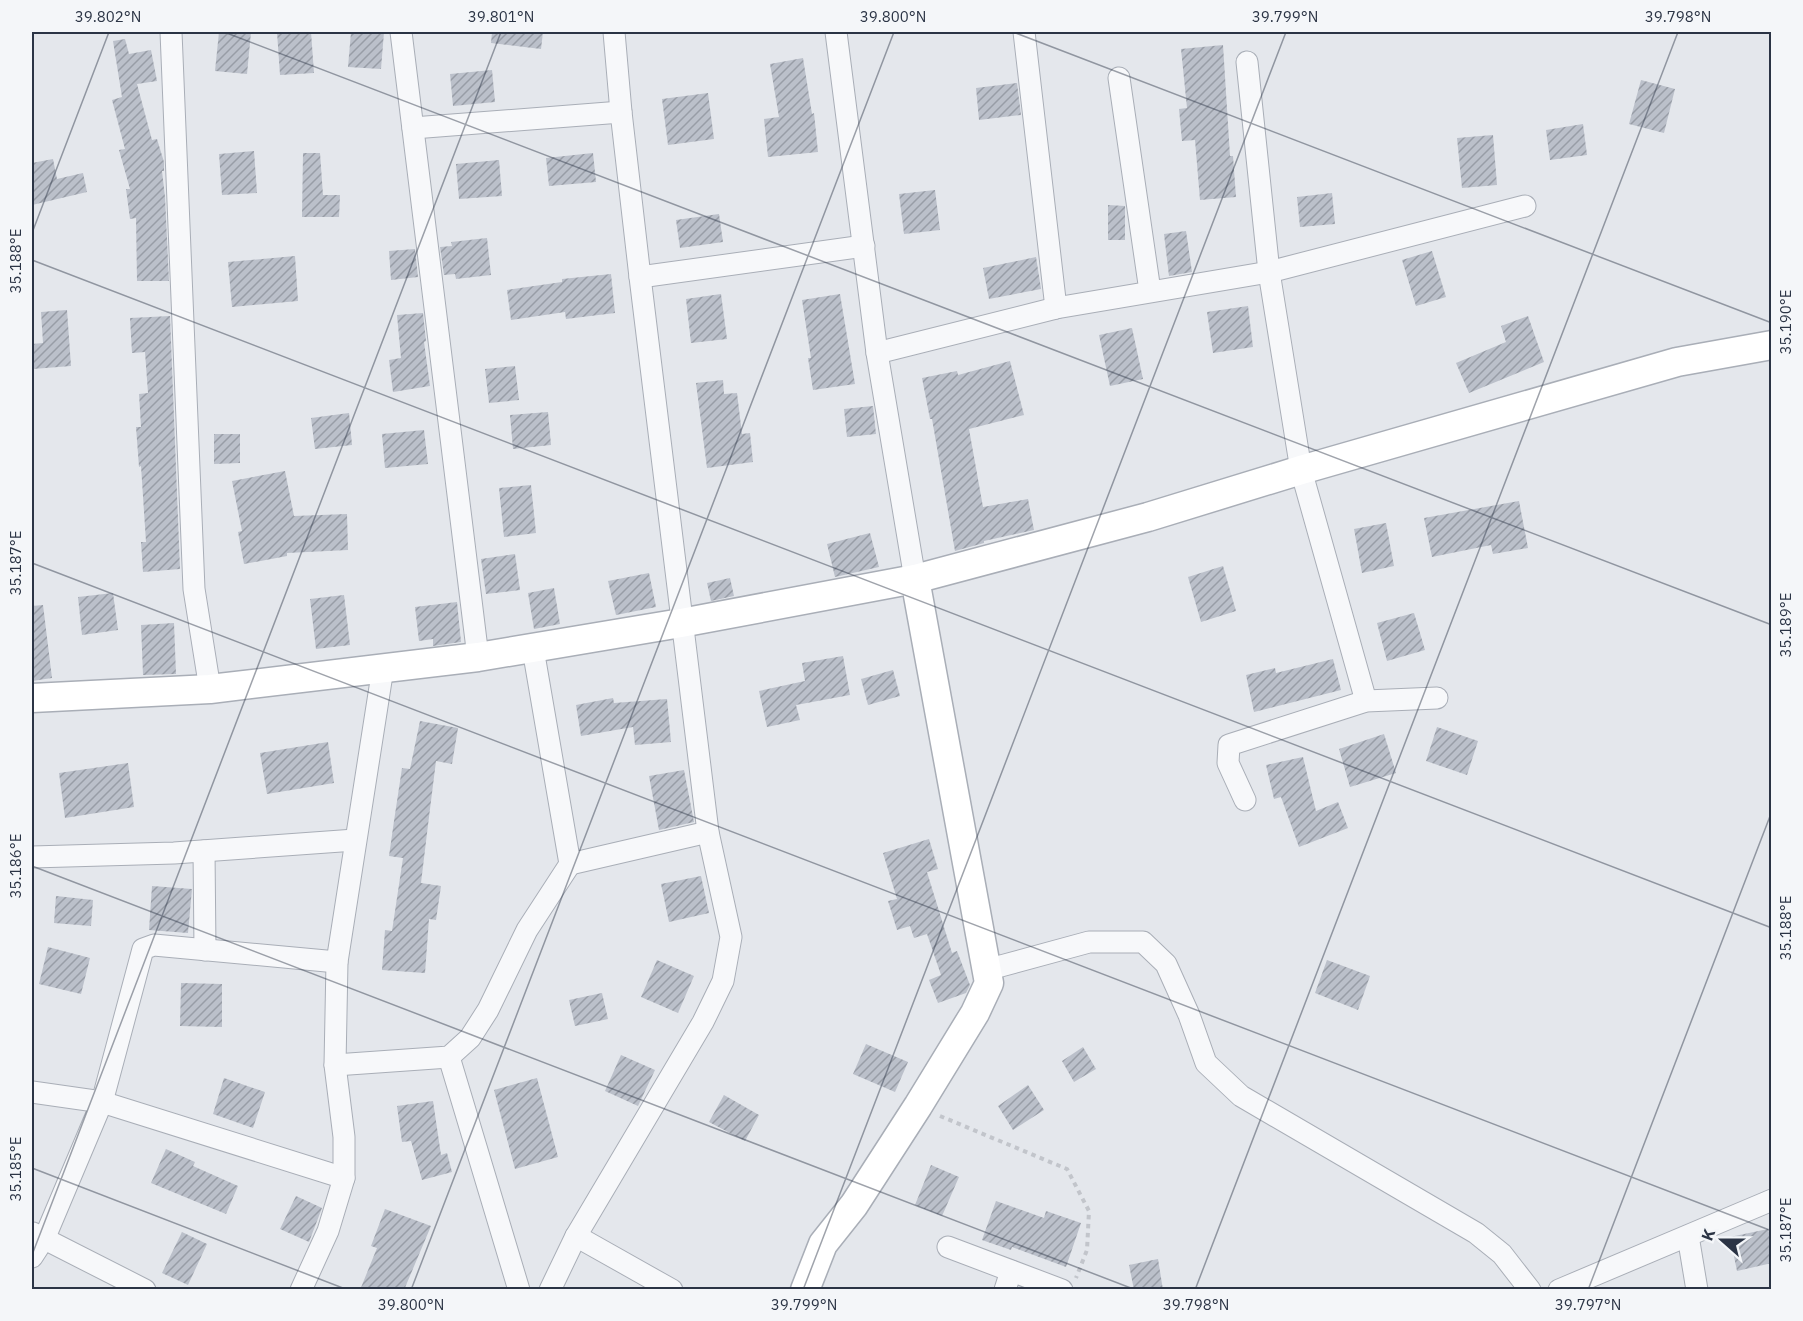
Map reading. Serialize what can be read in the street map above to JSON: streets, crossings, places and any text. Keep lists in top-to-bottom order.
{
  "north": "left",
  "coordinates": [
    "39.802°N",
    "39.801°N",
    "39.800°N",
    "39.799°N",
    "39.798°N",
    "35.188°E",
    "35.190°E",
    "35.187°E",
    "35.189°E",
    "35.186°E",
    "35.185°E",
    "39.797°N"
  ]
}
